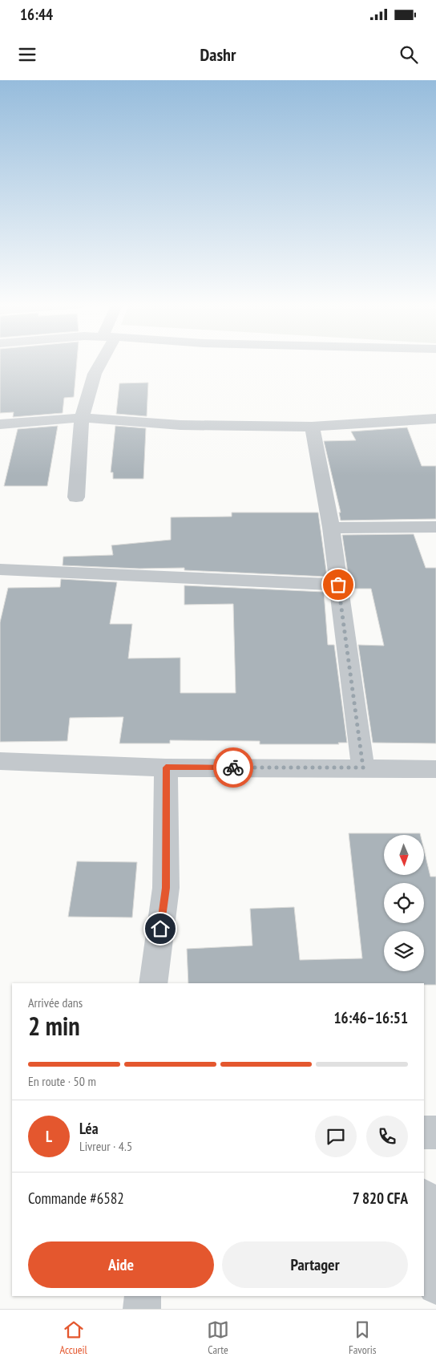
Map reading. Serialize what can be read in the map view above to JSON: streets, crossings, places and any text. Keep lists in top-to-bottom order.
{
  "north": "bottom",
  "page": {
    "status": "16:44",
    "header": "Dashr",
    "heading": ["2 min", "Arrivée dans", "16:46–16:51"],
    "panel": [
      "Léa",
      "Livreur · 4.5",
      "Commande #6582",
      "7 820 CFA"
    ],
    "bar": "En route · 50 m",
    "round": "L",
    "buttons": ["Aide", "Partager"],
    "tabs": ["Accueil", "Carte", "Favoris"]
  }
}
